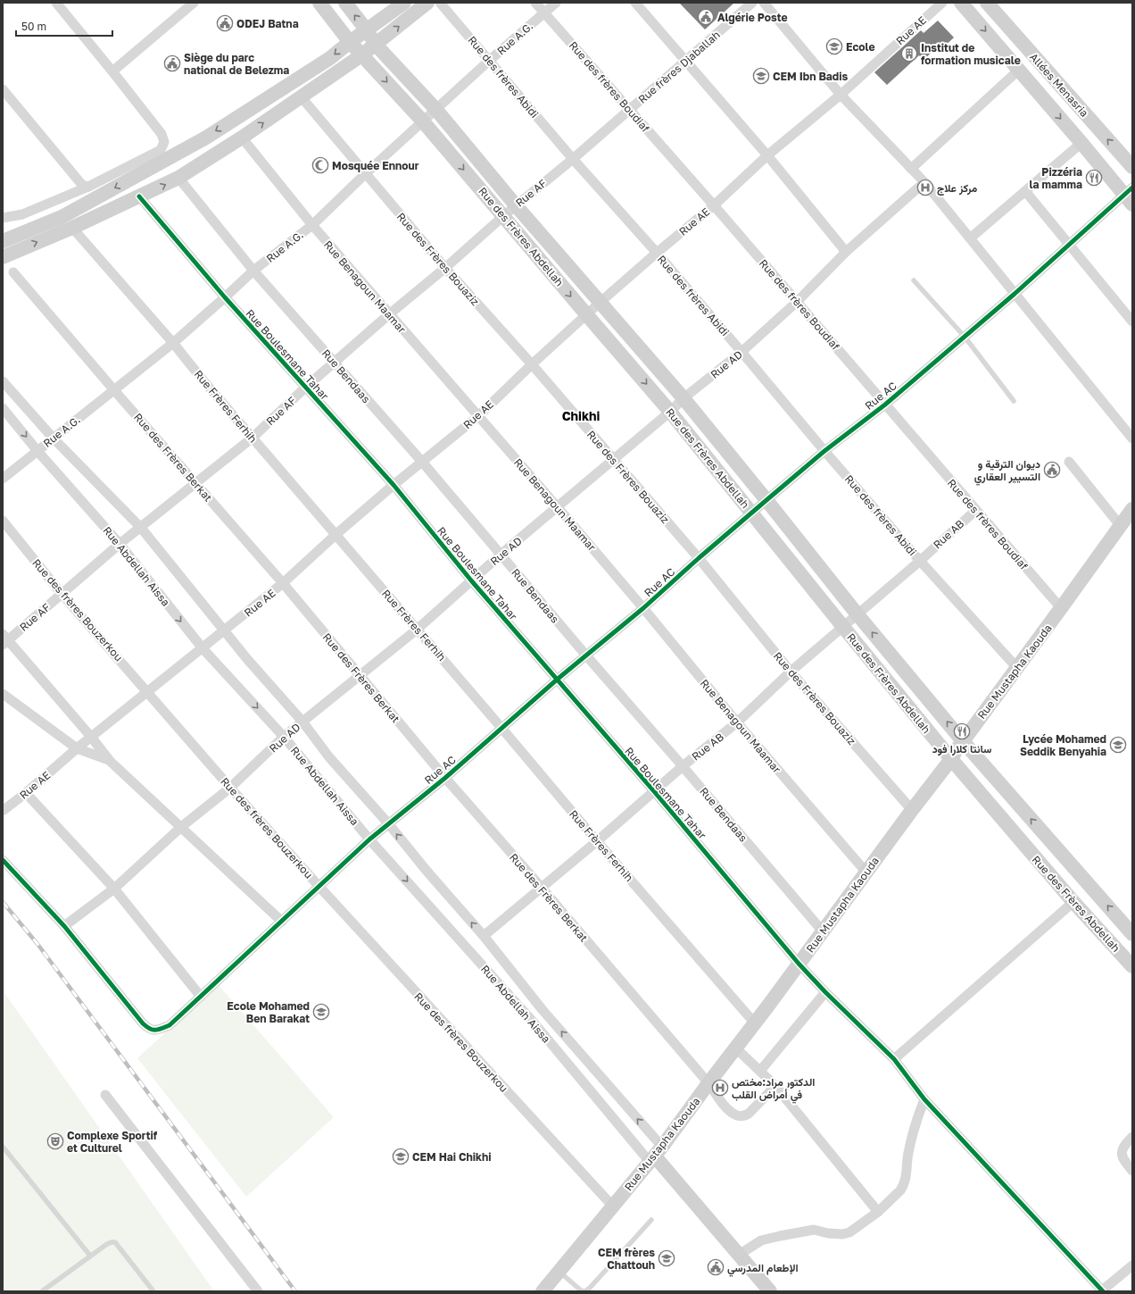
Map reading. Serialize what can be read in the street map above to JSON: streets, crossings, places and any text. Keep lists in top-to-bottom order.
{
  "streets": {
    "main road": ["Allées Menasria", "Rue des Frères Abdellah", "Rue Mustapha Kaouda"],
    "street": [
      "Rue AE",
      "Rue A.G.",
      "Rue frères Djaballah",
      "Rue des frères Abidi",
      "Rue des frères Boudiaf",
      "Rue AF",
      "Rue des Frères Bouaziz",
      "Rue Benagoun Maamar",
      "Rue Boulesmane Tahar",
      "Rue AD",
      "Rue Bendaas",
      "Rue AC",
      "Rue Frères Ferhih",
      "Rue des Frères Berkat",
      "Rue AB",
      "Rue Abdellah Aissa",
      "Rue des frères Bouzerkou"
    ]
  },
  "crossings": [
    ["Rue AE", "Rue des frères Abidi"],
    ["Rue AE", "Rue des frères Boudiaf"],
    ["Rue AE", "Rue des Frères Abdellah"],
    ["Rue AE", "Rue des Frères Bouaziz"],
    ["Rue AE", "Rue Benagoun Maamar"],
    ["Rue AE", "Rue Boulesmane Tahar"],
    ["Rue AE", "Rue Bendaas"],
    ["Rue AE", "Rue Frères Ferhih"],
    ["Rue AE", "Rue des Frères Berkat"],
    ["Rue AE", "Rue Abdellah Aissa"],
    ["Rue AE", "Rue des frères Bouzerkou"],
    ["Rue A.G.", "Rue des frères Abidi"],
    ["Rue A.G.", "Rue des frères Boudiaf"],
    ["Rue A.G.", "Rue des Frères Abdellah"],
    ["Rue A.G.", "Rue des Frères Bouaziz"],
    ["Rue A.G.", "Rue Benagoun Maamar"],
    ["Rue A.G.", "Rue Boulesmane Tahar"],
    ["Rue A.G.", "Rue Bendaas"],
    ["Rue A.G.", "Rue Frères Ferhih"],
    ["Rue A.G.", "Rue des Frères Berkat"],
    ["Rue A.G.", "Rue Abdellah Aissa"],
    ["Rue frères Djaballah", "Rue des frères Abidi"],
    ["Rue frères Djaballah", "Rue des frères Boudiaf"],
    ["Rue frères Djaballah", "Rue AF"],
    ["Rue des frères Abidi", "Rue AF"],
    ["Rue des frères Abidi", "Rue AD"],
    ["Rue des frères Abidi", "Rue AC"],
    ["Rue des frères Abidi", "Rue AB"],
    ["Rue des frères Abidi", "Rue Mustapha Kaouda"],
    ["Rue des frères Boudiaf", "Rue AD"],
    ["Rue des frères Boudiaf", "Rue AC"],
    ["Rue des frères Boudiaf", "Rue AB"],
    ["Rue des frères Boudiaf", "Rue Mustapha Kaouda"],
    ["Rue AF", "Rue des Frères Abdellah"],
    ["Rue AF", "Rue des Frères Bouaziz"],
    ["Rue AF", "Rue Benagoun Maamar"],
    ["Rue AF", "Rue Boulesmane Tahar"],
    ["Rue AF", "Rue Bendaas"],
    ["Rue AF", "Rue Frères Ferhih"],
    ["Rue AF", "Rue des Frères Berkat"],
    ["Rue AF", "Rue Abdellah Aissa"],
    ["Rue AF", "Rue des frères Bouzerkou"],
    ["Rue des Frères Abdellah", "Rue AD"],
    ["Rue des Frères Abdellah", "Rue AC"],
    ["Rue des Frères Abdellah", "Rue AB"],
    ["Rue des Frères Abdellah", "Rue Mustapha Kaouda"],
    ["Rue des Frères Bouaziz", "Rue AD"],
    ["Rue des Frères Bouaziz", "Rue AC"],
    ["Rue des Frères Bouaziz", "Rue AB"],
    ["Rue des Frères Bouaziz", "Rue Mustapha Kaouda"],
    ["Rue Benagoun Maamar", "Rue AD"],
    ["Rue Benagoun Maamar", "Rue AC"],
    ["Rue Benagoun Maamar", "Rue AB"],
    ["Rue Benagoun Maamar", "Rue Mustapha Kaouda"],
    ["Rue Boulesmane Tahar", "Rue AD"],
    ["Rue Boulesmane Tahar", "Rue AC"],
    ["Rue Boulesmane Tahar", "Rue AB"],
    ["Rue Boulesmane Tahar", "Rue Mustapha Kaouda"],
    ["Rue AD", "Rue Bendaas"],
    ["Rue AD", "Rue AC"],
    ["Rue AD", "Rue Frères Ferhih"],
    ["Rue AD", "Rue des Frères Berkat"],
    ["Rue AD", "Rue Abdellah Aissa"],
    ["Rue AD", "Rue des frères Bouzerkou"],
    ["Rue Bendaas", "Rue AC"],
    ["Rue Bendaas", "Rue AB"],
    ["Rue Bendaas", "Rue Mustapha Kaouda"],
    ["Rue AC", "Rue Frères Ferhih"],
    ["Rue AC", "Rue des Frères Berkat"],
    ["Rue AC", "Rue Abdellah Aissa"],
    ["Rue AC", "Rue des frères Bouzerkou"],
    ["Rue Frères Ferhih", "Rue AB"],
    ["Rue Frères Ferhih", "Rue Mustapha Kaouda"],
    ["Rue des Frères Berkat", "Rue AB"],
    ["Rue des Frères Berkat", "Rue Mustapha Kaouda"],
    ["Rue Abdellah Aissa", "Rue Mustapha Kaouda"],
    ["Rue des frères Bouzerkou", "Rue Mustapha Kaouda"]
  ],
  "districts": ["Chikhi"],
  "places": {
    "public building": [
      "Algérie Poste",
      "ODEJ Batna",
      "Siège du parc national de Belezma",
      "ديوان الترقية و التسيير العقاري",
      "الإطعام المدرسي"
    ],
    "school or university": [
      "Ecole",
      "CEM Ibn Badis",
      "Lycée Mohamed Seddik Benyahia",
      "Ecole Mohamed Ben Barakat",
      "CEM Hai Chikhi",
      "CEM frères Chattouh"
    ],
    "building": ["Institut de formation musicale"],
    "mosque": ["Mosquée Ennour"],
    "restaurant": ["Pizzéria la mamma", "سانتا كلارا فود"],
    "hospital": ["مركز علاج", "الدكتور مراد:مختص في أمراض القلب"],
    "theatre": ["Complexe Sportif et Culturel"]
  },
  "scale_bar": "50 m"
}
